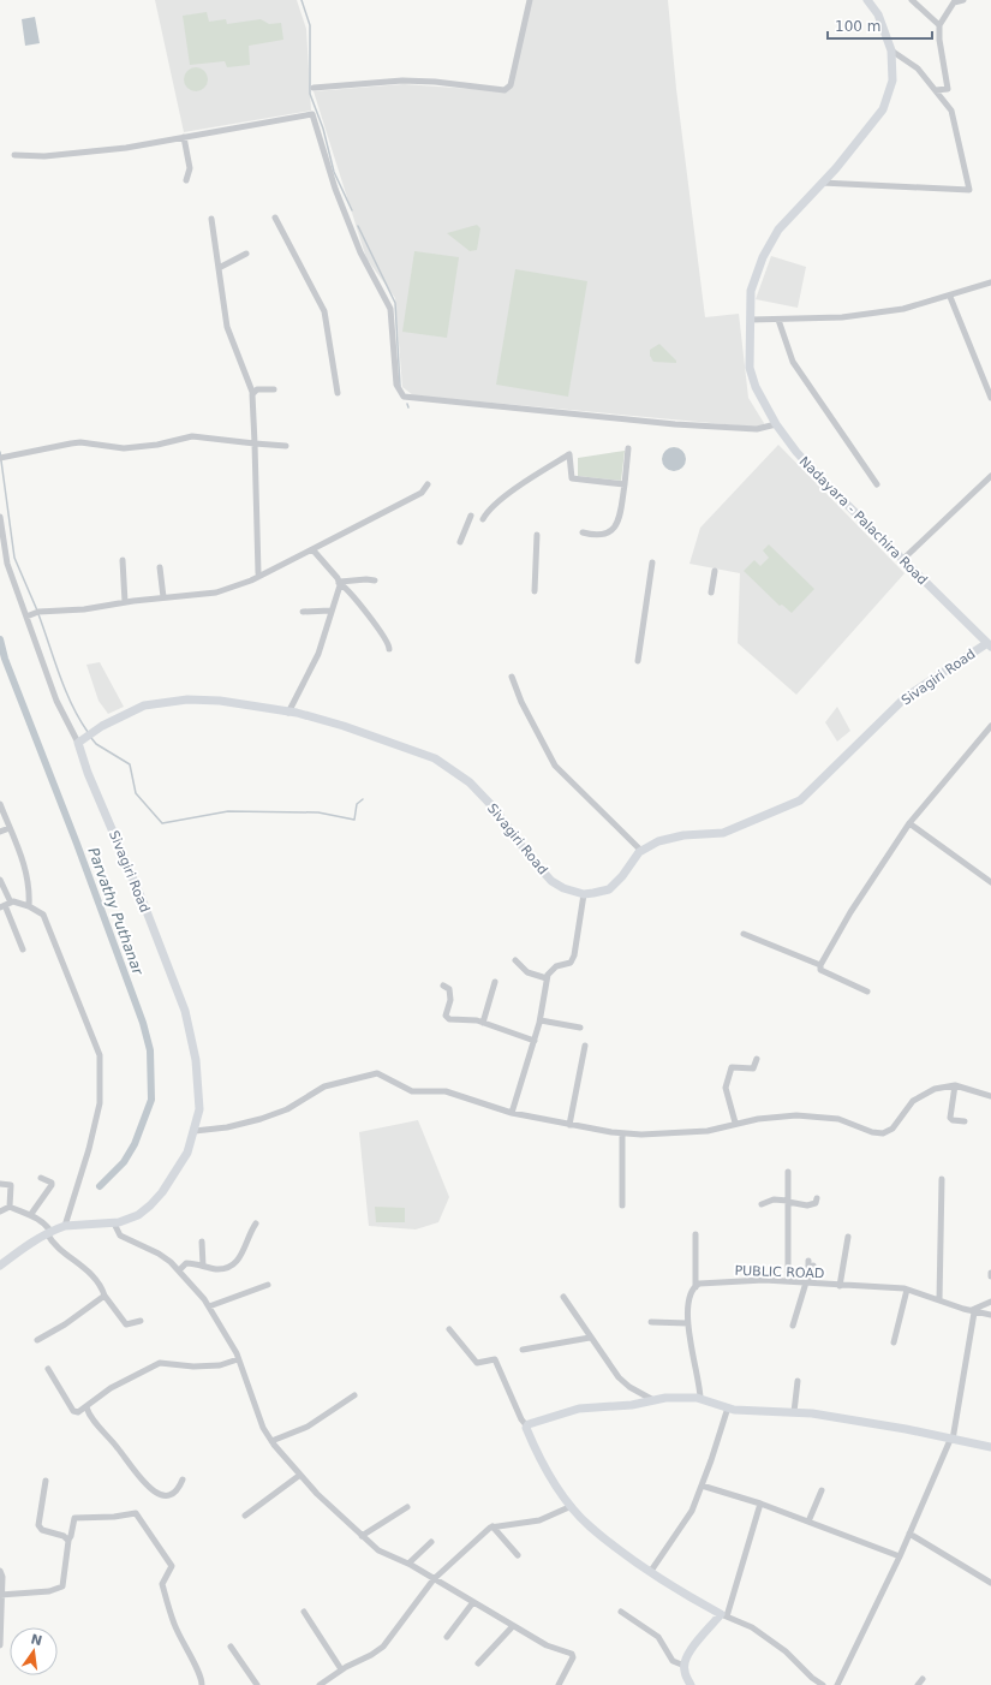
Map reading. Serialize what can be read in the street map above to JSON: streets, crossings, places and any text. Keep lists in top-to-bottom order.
{
  "streets": {
    "main road": ["Nadayara - Palachira Road", "Sivagiri Road"],
    "street": ["PUBLIC ROAD"]
  },
  "crossings": [
    ["Nadayara - Palachira Road", "Sivagiri Road"]
  ],
  "water": ["Parvathy Puthanar"],
  "scale_bar": "100 m",
  "north": "top"
}
